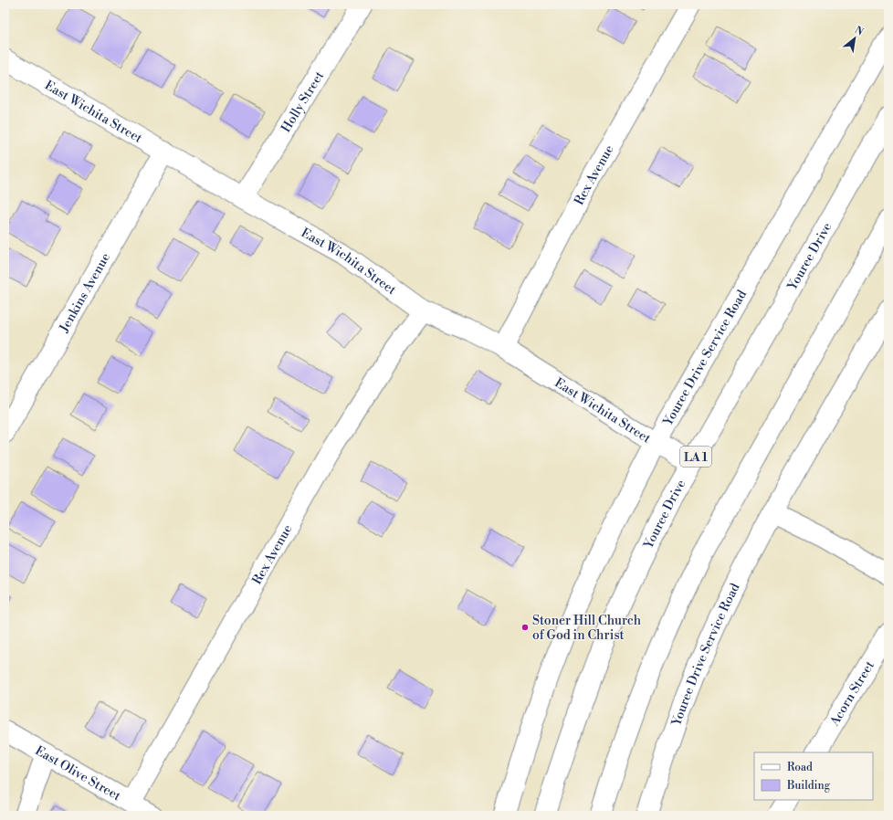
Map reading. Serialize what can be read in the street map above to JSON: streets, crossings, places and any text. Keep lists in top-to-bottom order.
{
  "streets": {
    "street": [
      "Holly Street",
      "East Wichita Street",
      "Rex Avenue",
      "Youree Drive",
      "Jenkins Avenue",
      "Youree Drive Service Road",
      "LA 1",
      "Acorn Street",
      "East Olive Street"
    ]
  },
  "crossings": [
    ["Holly Street", "East Wichita Street"],
    ["East Wichita Street", "Rex Avenue"],
    ["East Wichita Street", "Youree Drive"],
    ["East Wichita Street", "Jenkins Avenue"],
    ["East Wichita Street", "Youree Drive Service Road"],
    ["Rex Avenue", "East Olive Street"]
  ],
  "places": ["Stoner Hill Church of God in Christ"],
  "legend": ["Road", "Building"],
  "north": "top right"
}
